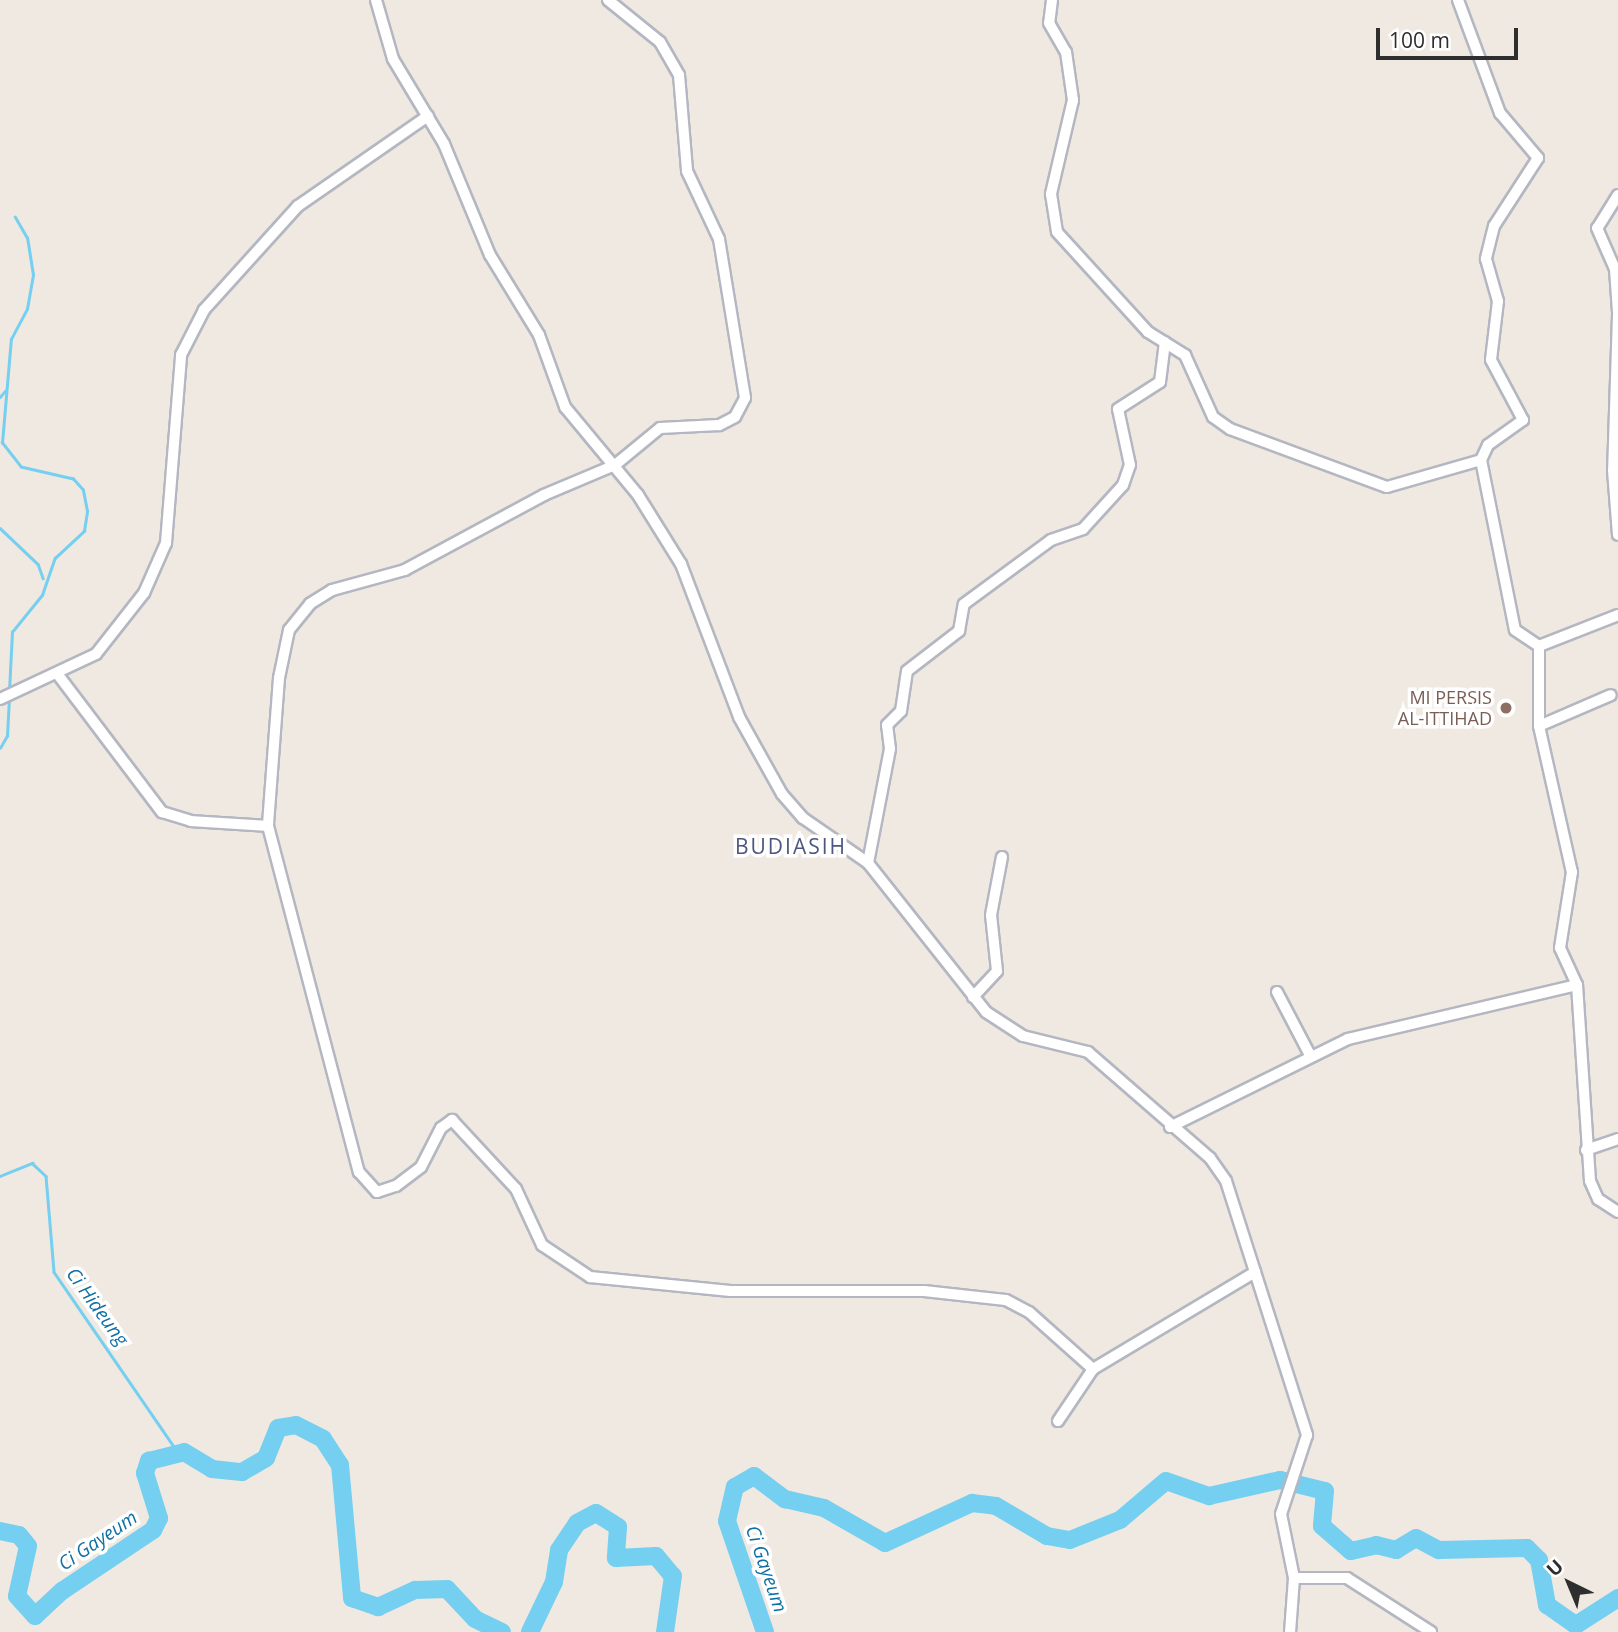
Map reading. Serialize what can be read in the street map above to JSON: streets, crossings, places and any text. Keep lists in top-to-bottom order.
{
  "districts": ["BUDIASIH"],
  "water": ["Ci Hideung", "Ci Gayeum"],
  "places": ["MI PERSIS AL-ITTIHAD"],
  "scale_bar": "100 m",
  "north": "top left"
}
